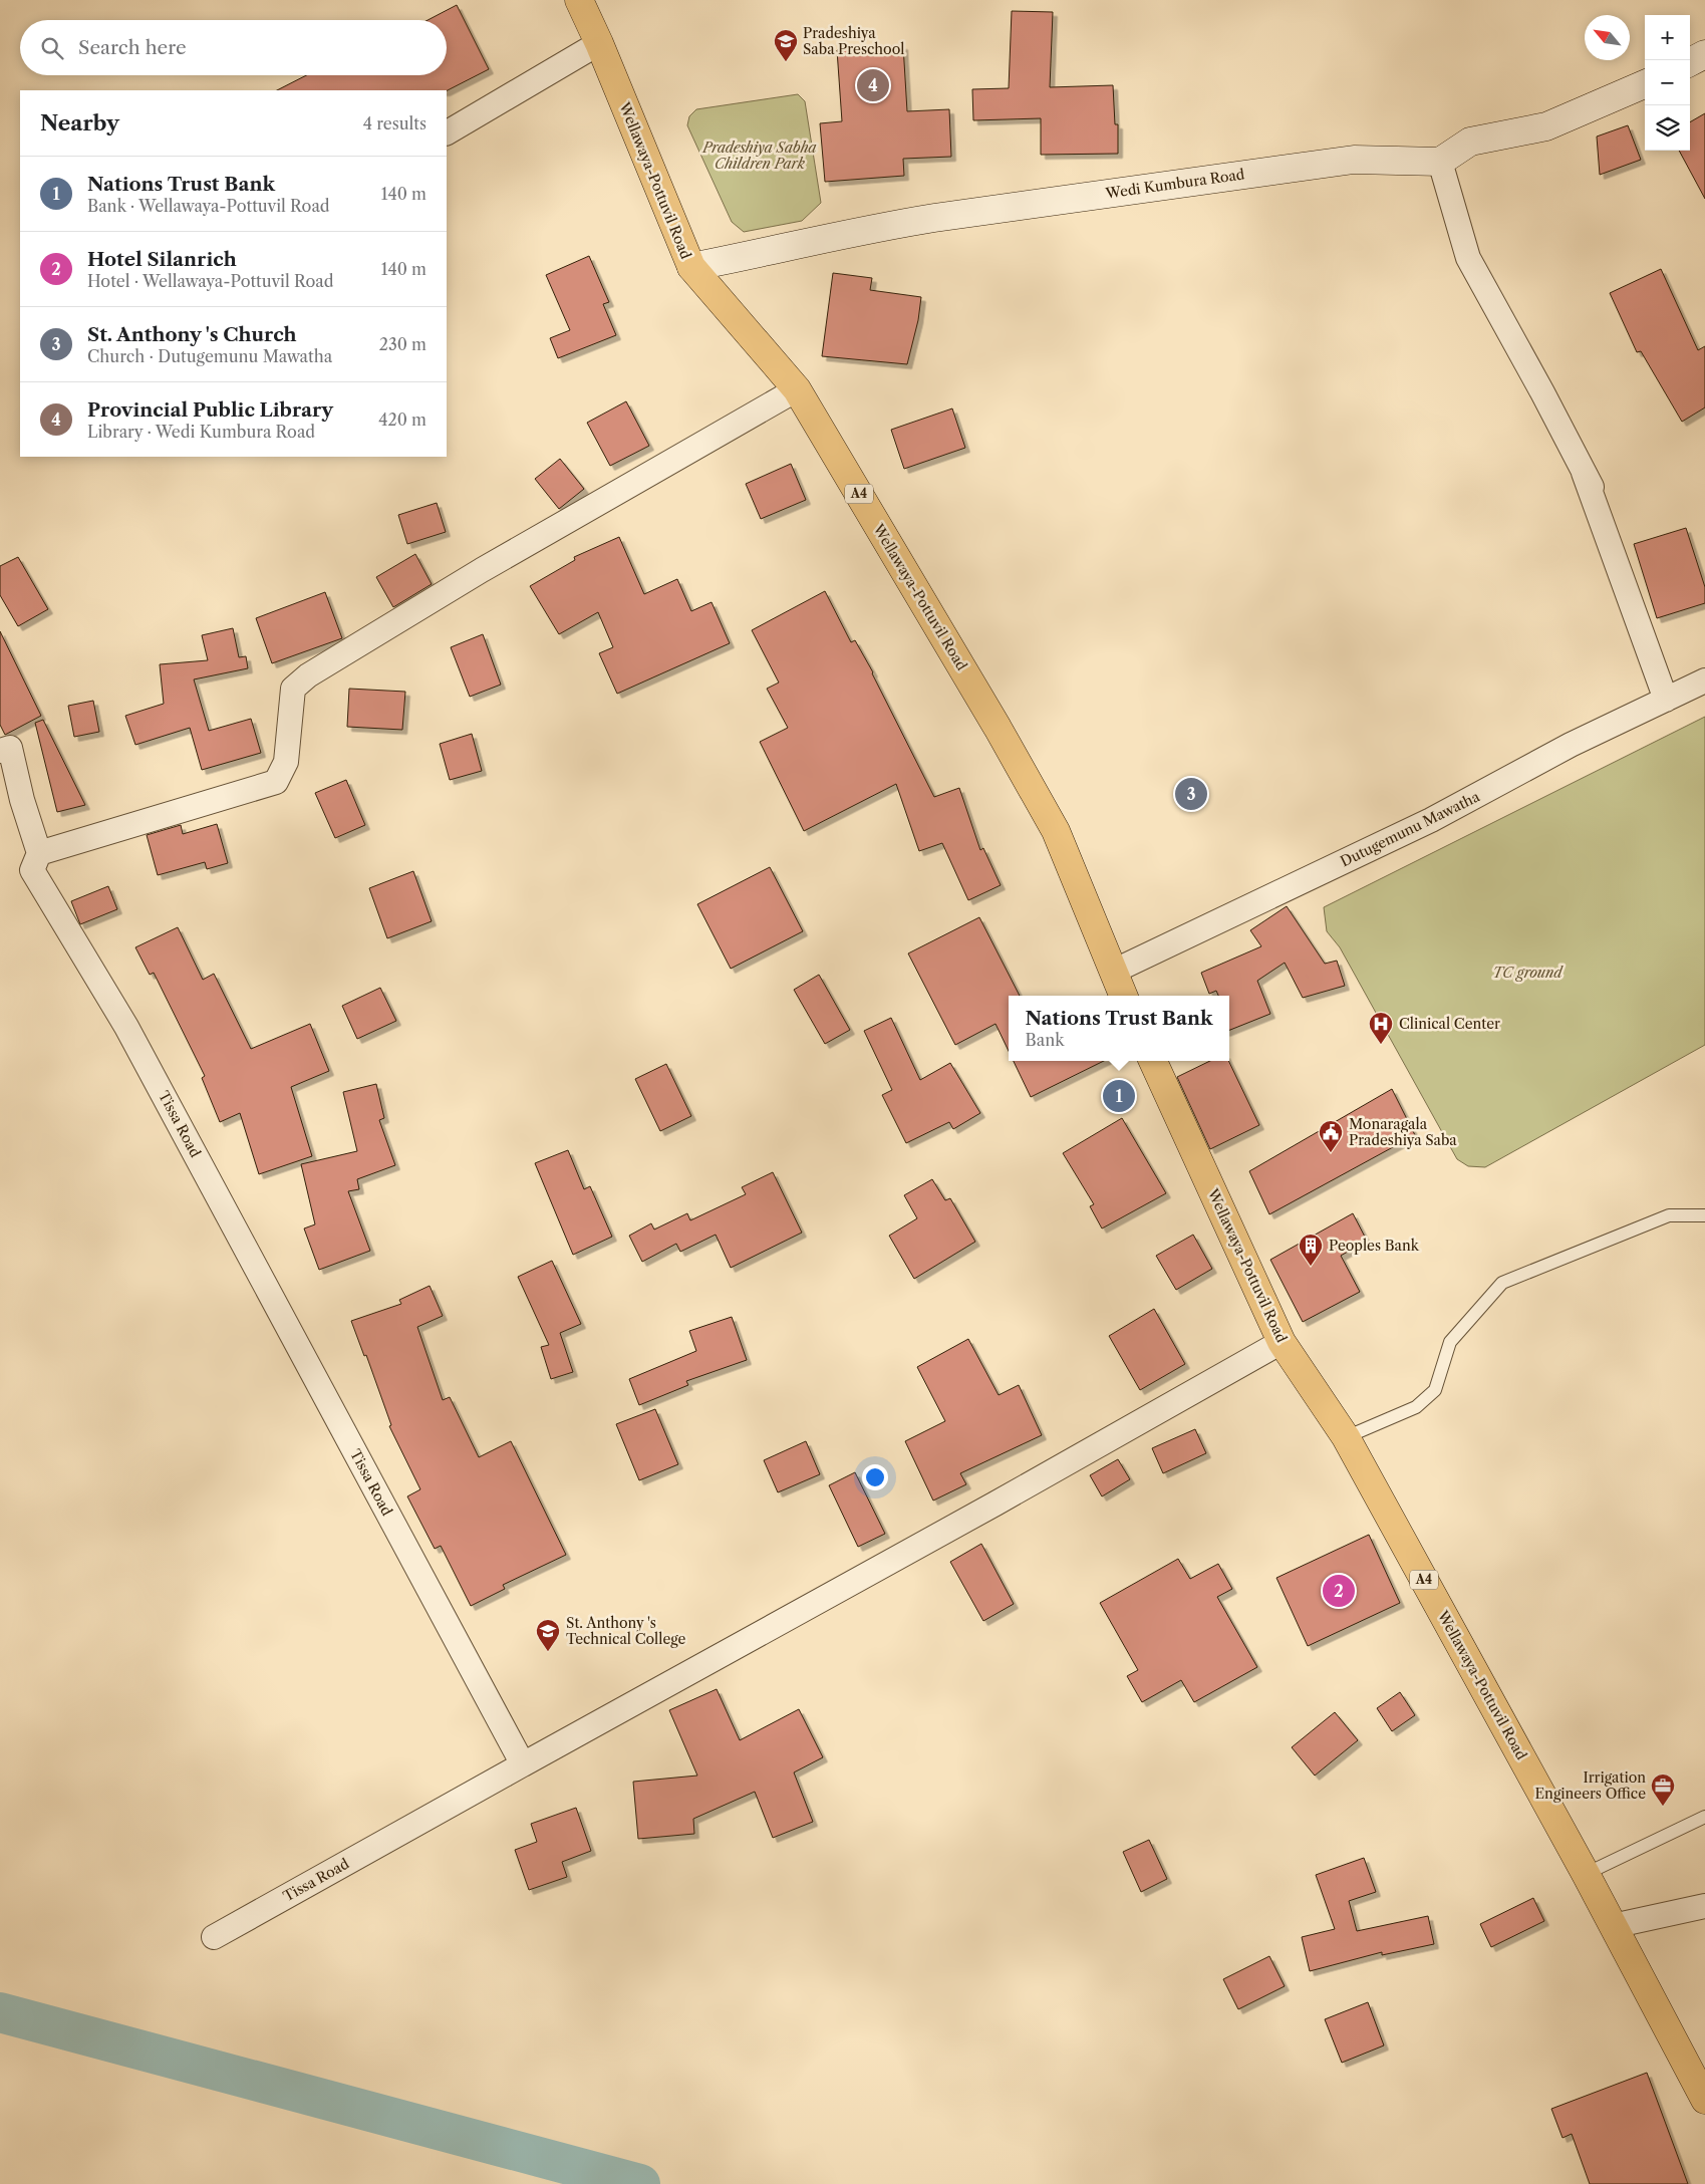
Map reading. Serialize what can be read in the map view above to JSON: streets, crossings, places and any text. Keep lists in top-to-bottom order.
{
  "streets": {
    "highway": ["Wellawaya-Pottuvil Road", "A4"],
    "street": ["Wedi Kumbura Road", "Dutugemunu Mawatha", "Tissa Road"]
  },
  "crossings": [
    ["Wellawaya-Pottuvil Road", "Wedi Kumbura Road"],
    ["Wellawaya-Pottuvil Road", "Dutugemunu Mawatha"]
  ],
  "parks": ["Pradeshiya Sabha Children Park", "TC ground"],
  "places": {
    "school or university": ["Pradeshiya Saba Preschool", "St. Anthony 's Technical College"],
    "hospital": ["Clinical Center"],
    "public building": ["Monaragala Pradeshiya Saba"],
    "building": ["Peoples Bank"],
    "office": ["Irrigation Engineers Office"]
  },
  "north": "top left",
  "page": {
    "map_buttons": ["+", "−"],
    "search": "Search here",
    "pins": [
      "4",
      "3",
      "1",
      "2"
    ],
    "heading": ["Nearby", "4 results"],
    "list": [
      {
        "mark": "1",
        "name": "Nations Trust Bank",
        "note": "Bank · Wellawaya-Pottuvil Road",
        "value": "140 m"
      },
      {
        "mark": "2",
        "name": "Hotel Silanrich",
        "note": "Hotel · Wellawaya-Pottuvil Road",
        "value": "140 m"
      },
      {
        "mark": "3",
        "name": "St. Anthony 's Church",
        "note": "Church · Dutugemunu Mawatha",
        "value": "230 m"
      },
      {
        "mark": "4",
        "name": "Provincial Public Library",
        "note": "Library · Wedi Kumbura Road",
        "value": "420 m"
      }
    ],
    "popup": ["Nations Trust Bank", "Bank"]
  }
}
